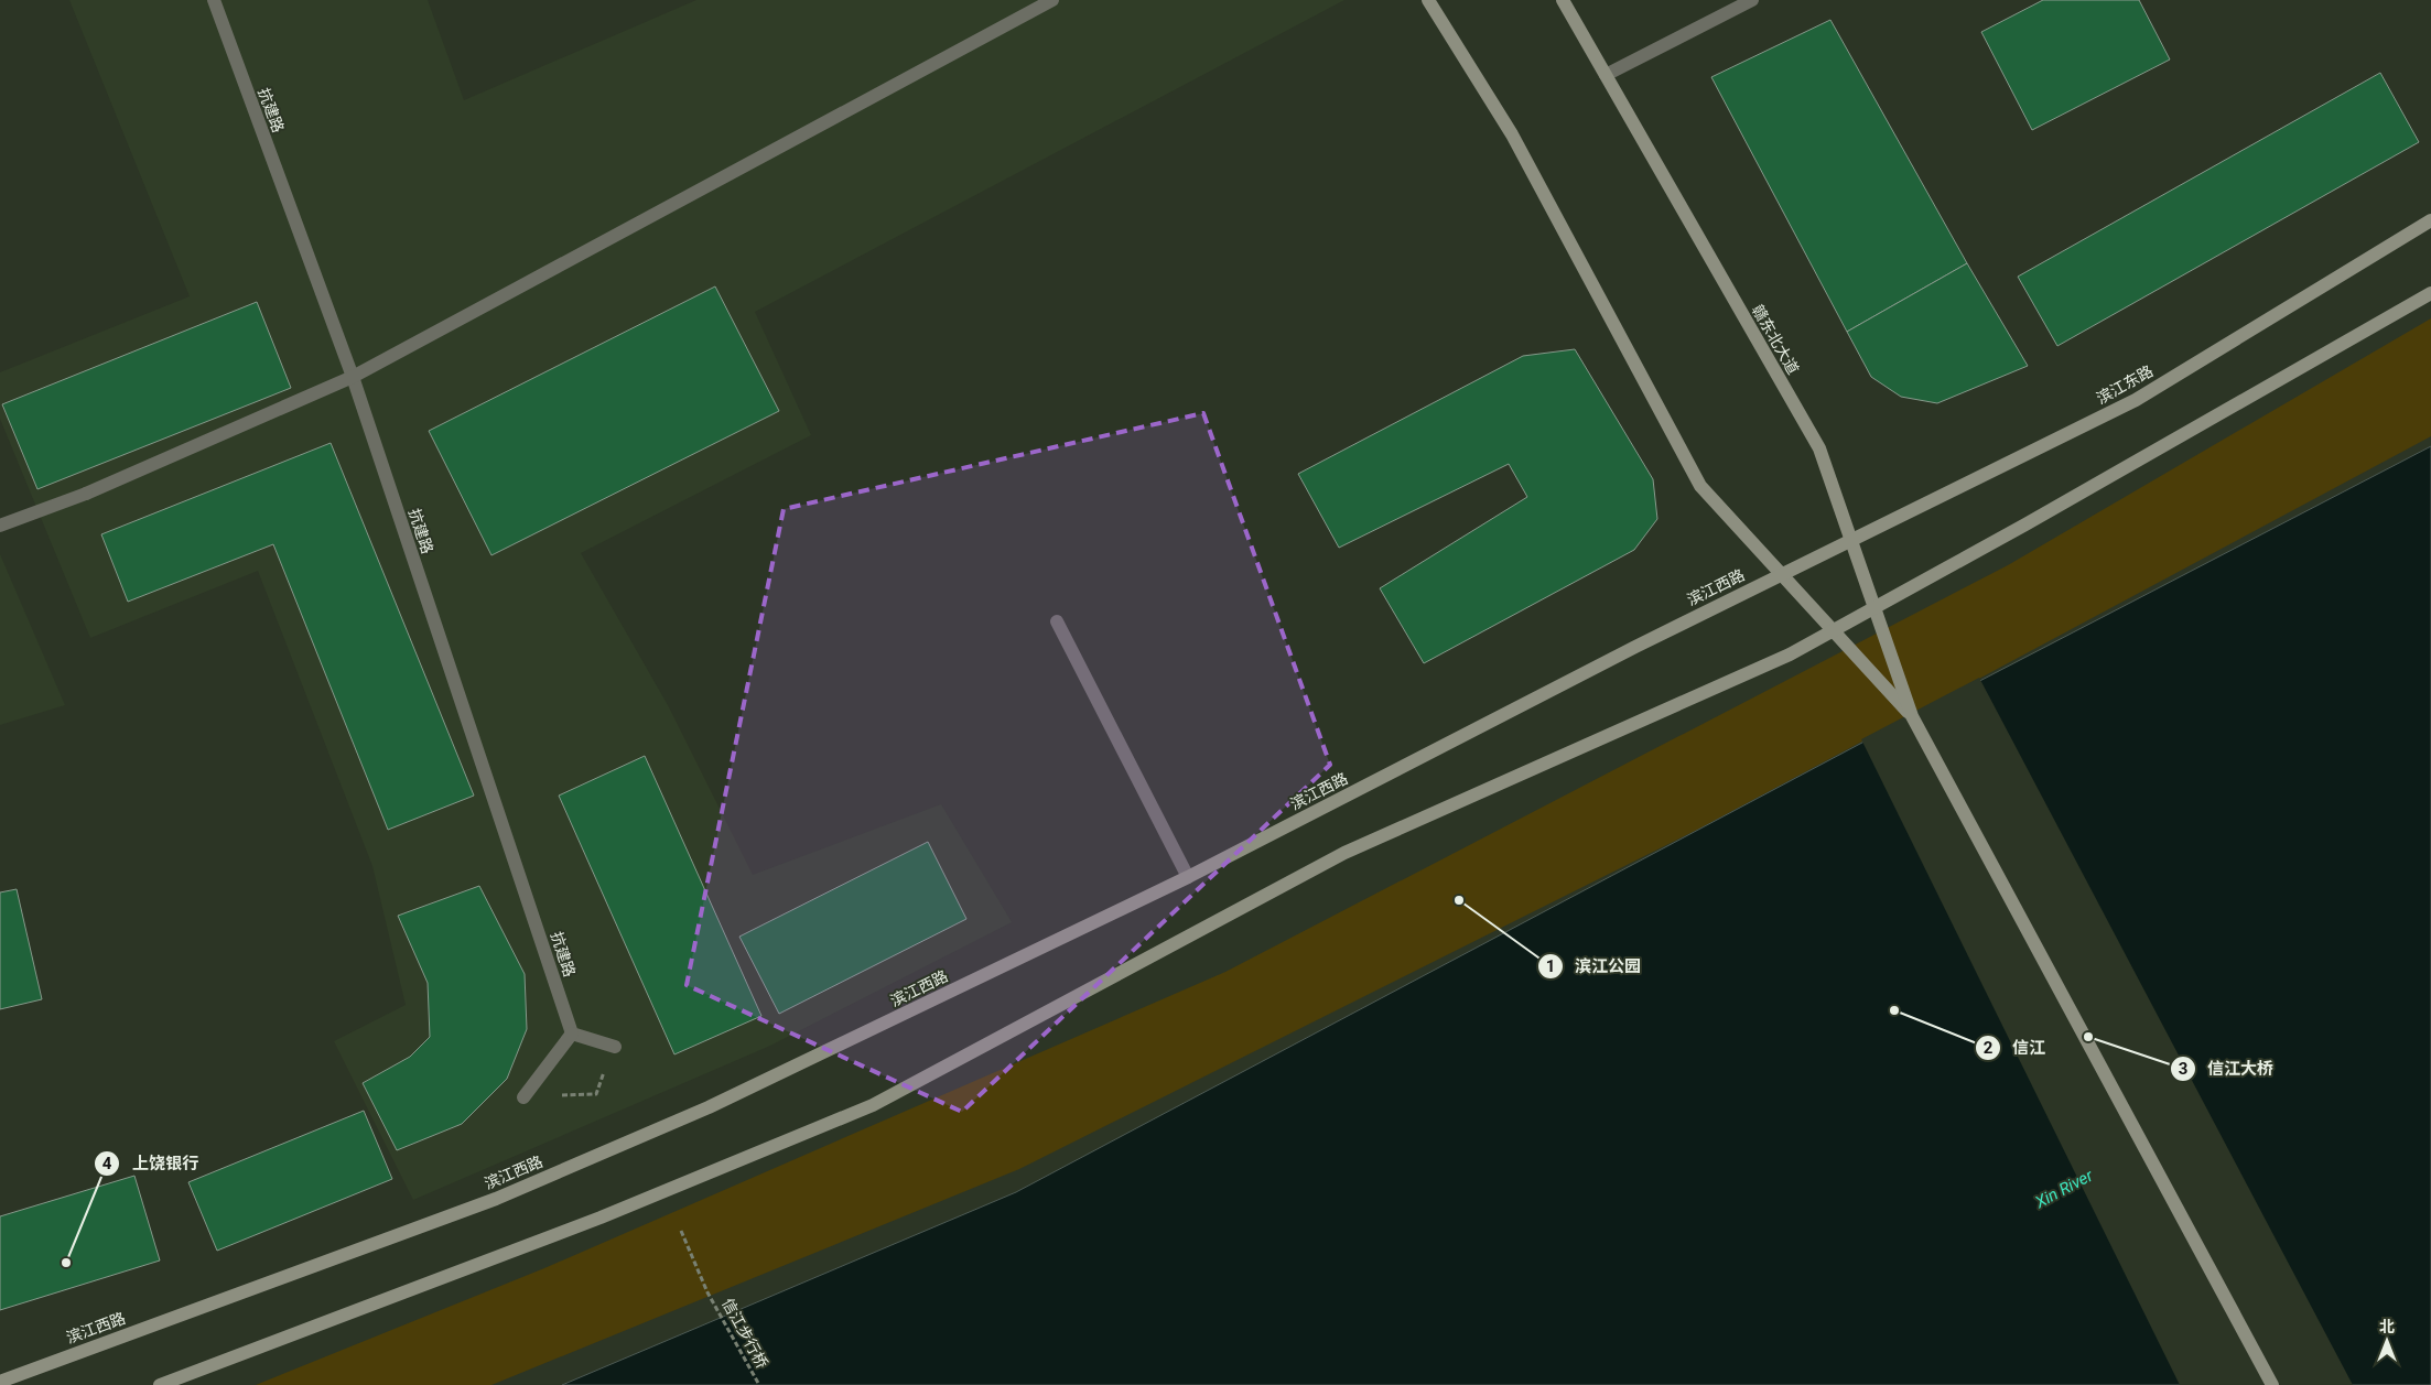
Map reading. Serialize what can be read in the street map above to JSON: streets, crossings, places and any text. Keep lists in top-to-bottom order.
{
  "streets": {
    "main road": ["赣东北大道", "滨江东路", "滨江西路"],
    "street": ["抗建路"],
    "path": ["信江步行桥"]
  },
  "crossings": [
    ["赣东北大道", "滨江东路"],
    ["滨江东路", "滨江西路"]
  ],
  "water": ["Xin River"],
  "places": [
    "滨江公园",
    "信江",
    "信江大桥",
    "上饶银行"
  ],
  "north": "top"
}
